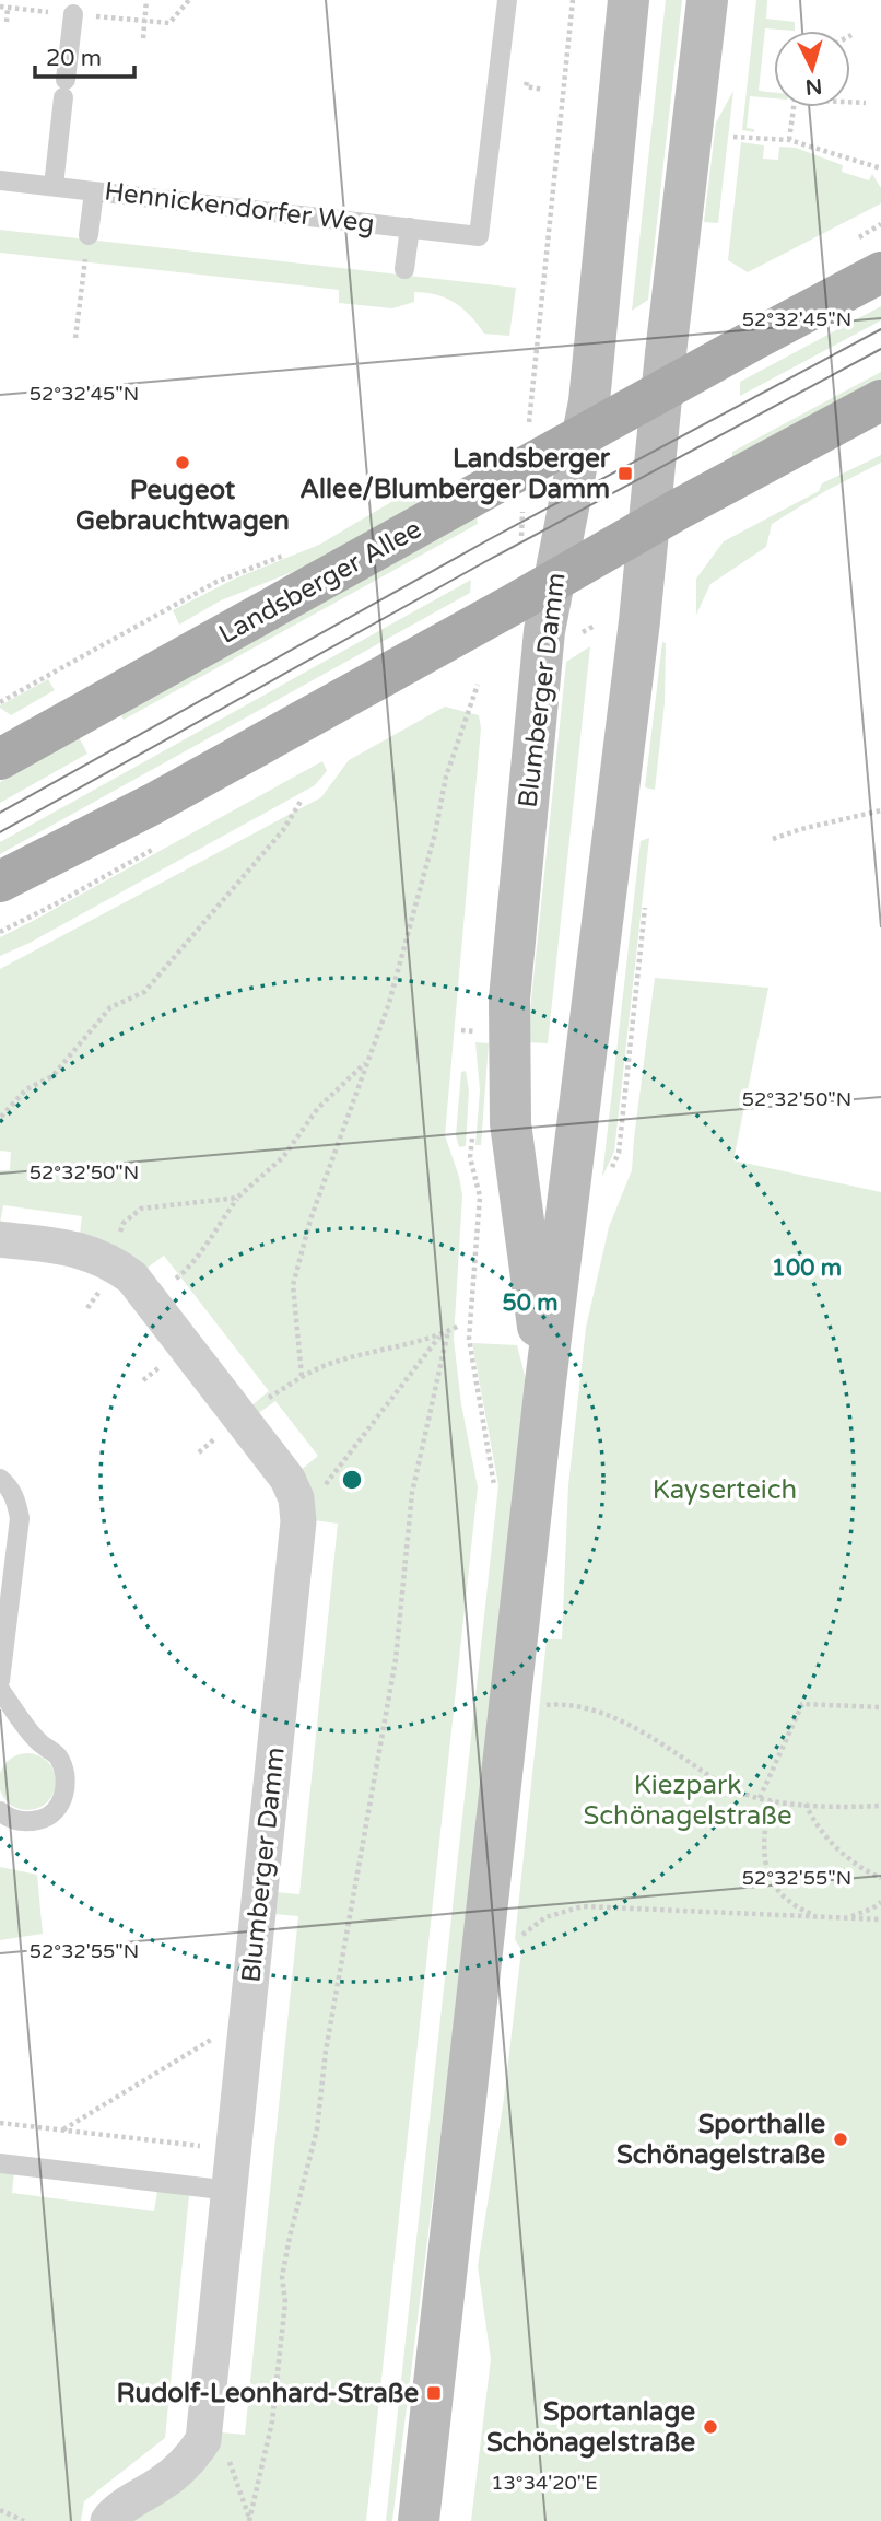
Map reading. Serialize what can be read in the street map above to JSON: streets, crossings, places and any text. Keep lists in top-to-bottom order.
{
  "streets": {
    "main road": ["Landsberger Allee", "Blumberger Damm"],
    "lane": ["Hennickendorfer Weg"]
  },
  "crossings": [
    ["Landsberger Allee", "Blumberger Damm"]
  ],
  "parks": ["Kayserteich", "Kiezpark Schönagelstraße"],
  "places": {
    "other": ["Peugeot Gebrauchtwagen", "Sporthalle Schönagelstraße", "Sportanlage Schönagelstraße"],
    "transit": ["Landsberger Allee/Blumberger Damm", "Rudolf-Leonhard-Straße"]
  },
  "scale_bar": "20 m",
  "north": "bottom",
  "coordinates": [
    "52°32'45\"N",
    "52°32'50\"N",
    "52°32'55\"N",
    "13°34'20\"E"
  ],
  "rings": ["100 m", "50 m"]
}
